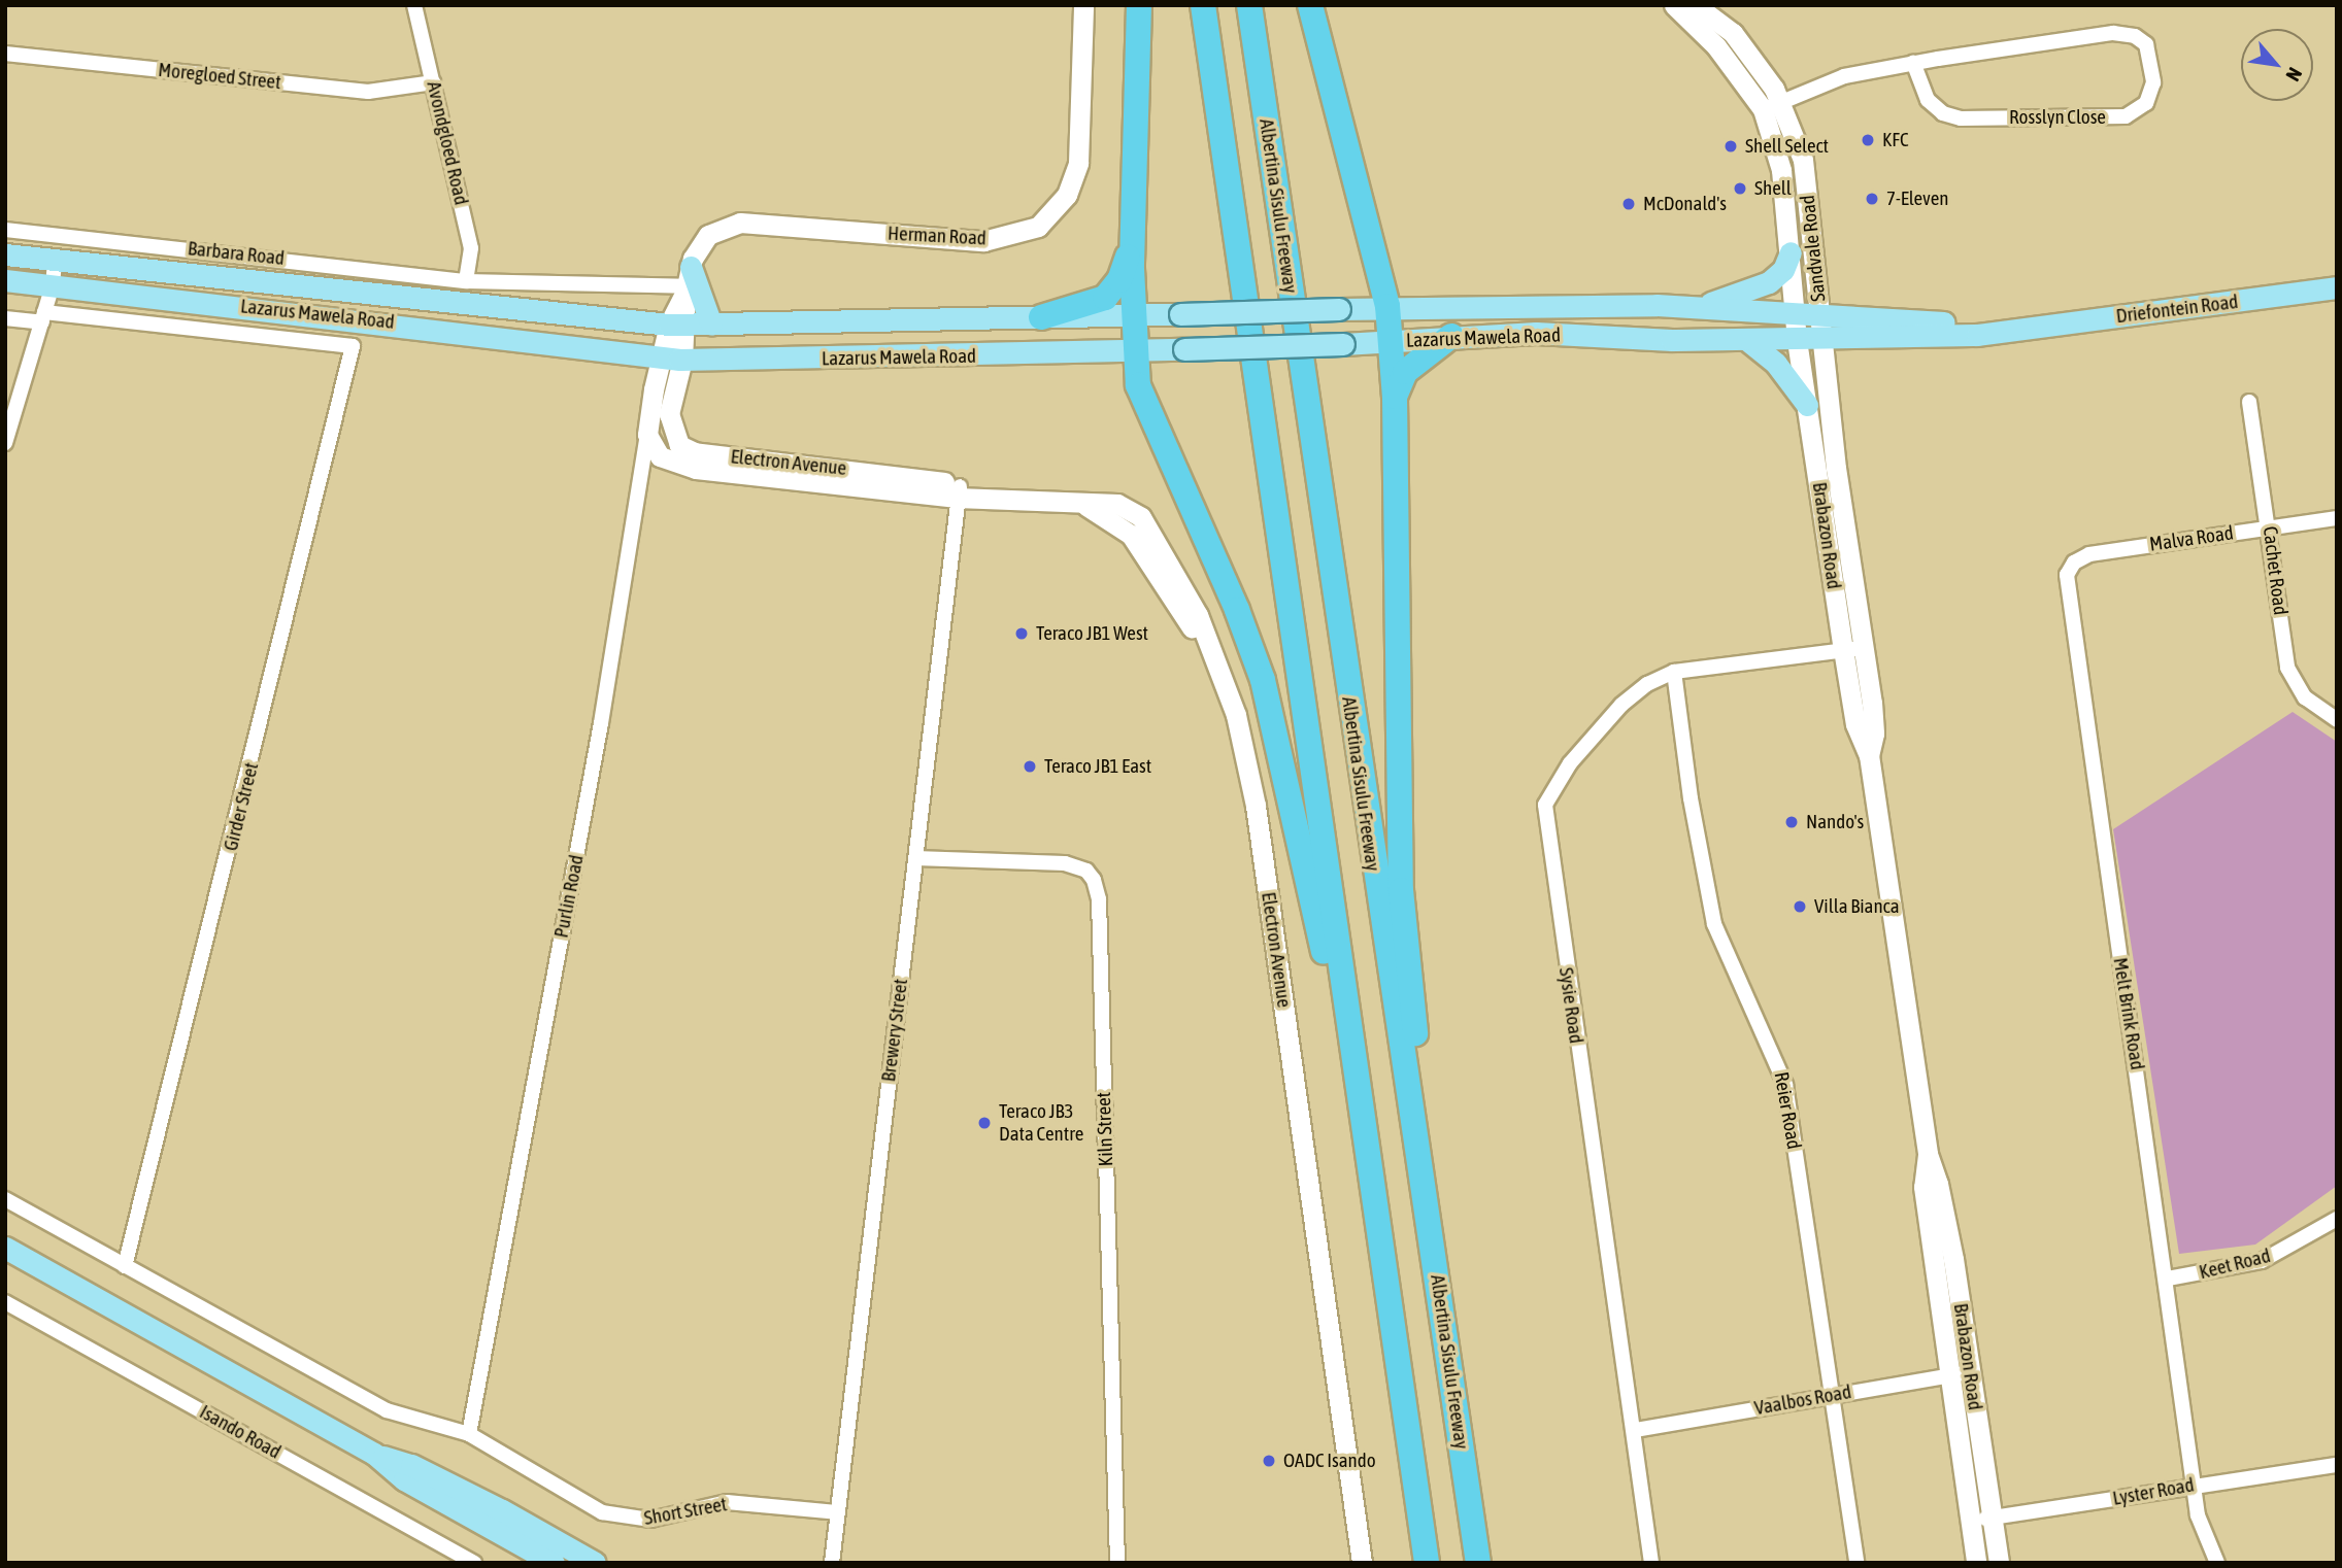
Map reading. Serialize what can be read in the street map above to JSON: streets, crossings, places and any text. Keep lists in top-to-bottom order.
{
  "streets": {
    "highway": ["Albertina Sisulu Freeway"],
    "main road": [
      "Herman Road",
      "Sandvale Road",
      "Driefontein Road",
      "Lazarus Mawela Road",
      "Electron Avenue",
      "Brabazon Road",
      "Purlin Road"
    ],
    "street": [
      "Moregloed Street",
      "Rosslyn Close",
      "Avondgloed Road",
      "Barbara Road",
      "Malva Road",
      "Cachet Road",
      "Girder Street",
      "Sysie Road",
      "Melt Brink Road",
      "Brewery Street",
      "Reier Road",
      "Kiln Street",
      "Keet Road",
      "Vaalbos Road",
      "Isando Road",
      "Lyster Road",
      "Short Street"
    ]
  },
  "crossings": [
    ["Moregloed Street", "Avondgloed Road"],
    ["Rosslyn Close", "Sandvale Road"],
    ["Avondgloed Road", "Barbara Road"],
    ["Herman Road", "Barbara Road"],
    ["Herman Road", "Lazarus Mawela Road"],
    ["Herman Road", "Electron Avenue"],
    ["Herman Road", "Purlin Road"],
    ["Sandvale Road", "Driefontein Road"],
    ["Sandvale Road", "Lazarus Mawela Road"],
    ["Sandvale Road", "Brabazon Road"],
    ["Driefontein Road", "Lazarus Mawela Road"],
    ["Driefontein Road", "Brabazon Road"],
    ["Lazarus Mawela Road", "Electron Avenue"],
    ["Lazarus Mawela Road", "Brabazon Road"],
    ["Lazarus Mawela Road", "Purlin Road"],
    ["Electron Avenue", "Purlin Road"],
    ["Electron Avenue", "Brewery Street"],
    ["Brabazon Road", "Sysie Road"],
    ["Brabazon Road", "Vaalbos Road"],
    ["Brabazon Road", "Lyster Road"],
    ["Malva Road", "Cachet Road"],
    ["Malva Road", "Melt Brink Road"],
    ["Purlin Road", "Short Street"],
    ["Sysie Road", "Reier Road"],
    ["Sysie Road", "Vaalbos Road"],
    ["Melt Brink Road", "Keet Road"],
    ["Melt Brink Road", "Lyster Road"],
    ["Brewery Street", "Kiln Street"],
    ["Brewery Street", "Short Street"],
    ["Reier Road", "Vaalbos Road"]
  ],
  "places": [
    "KFC",
    "Shell Select",
    "Shell",
    "7-Eleven",
    "McDonald's",
    "Teraco JB1 West",
    "Teraco JB1 East",
    "Nando's",
    "Villa Bianca",
    "Teraco JB3 Data Centre",
    "OADC Isando"
  ],
  "north": "bottom right"
}
